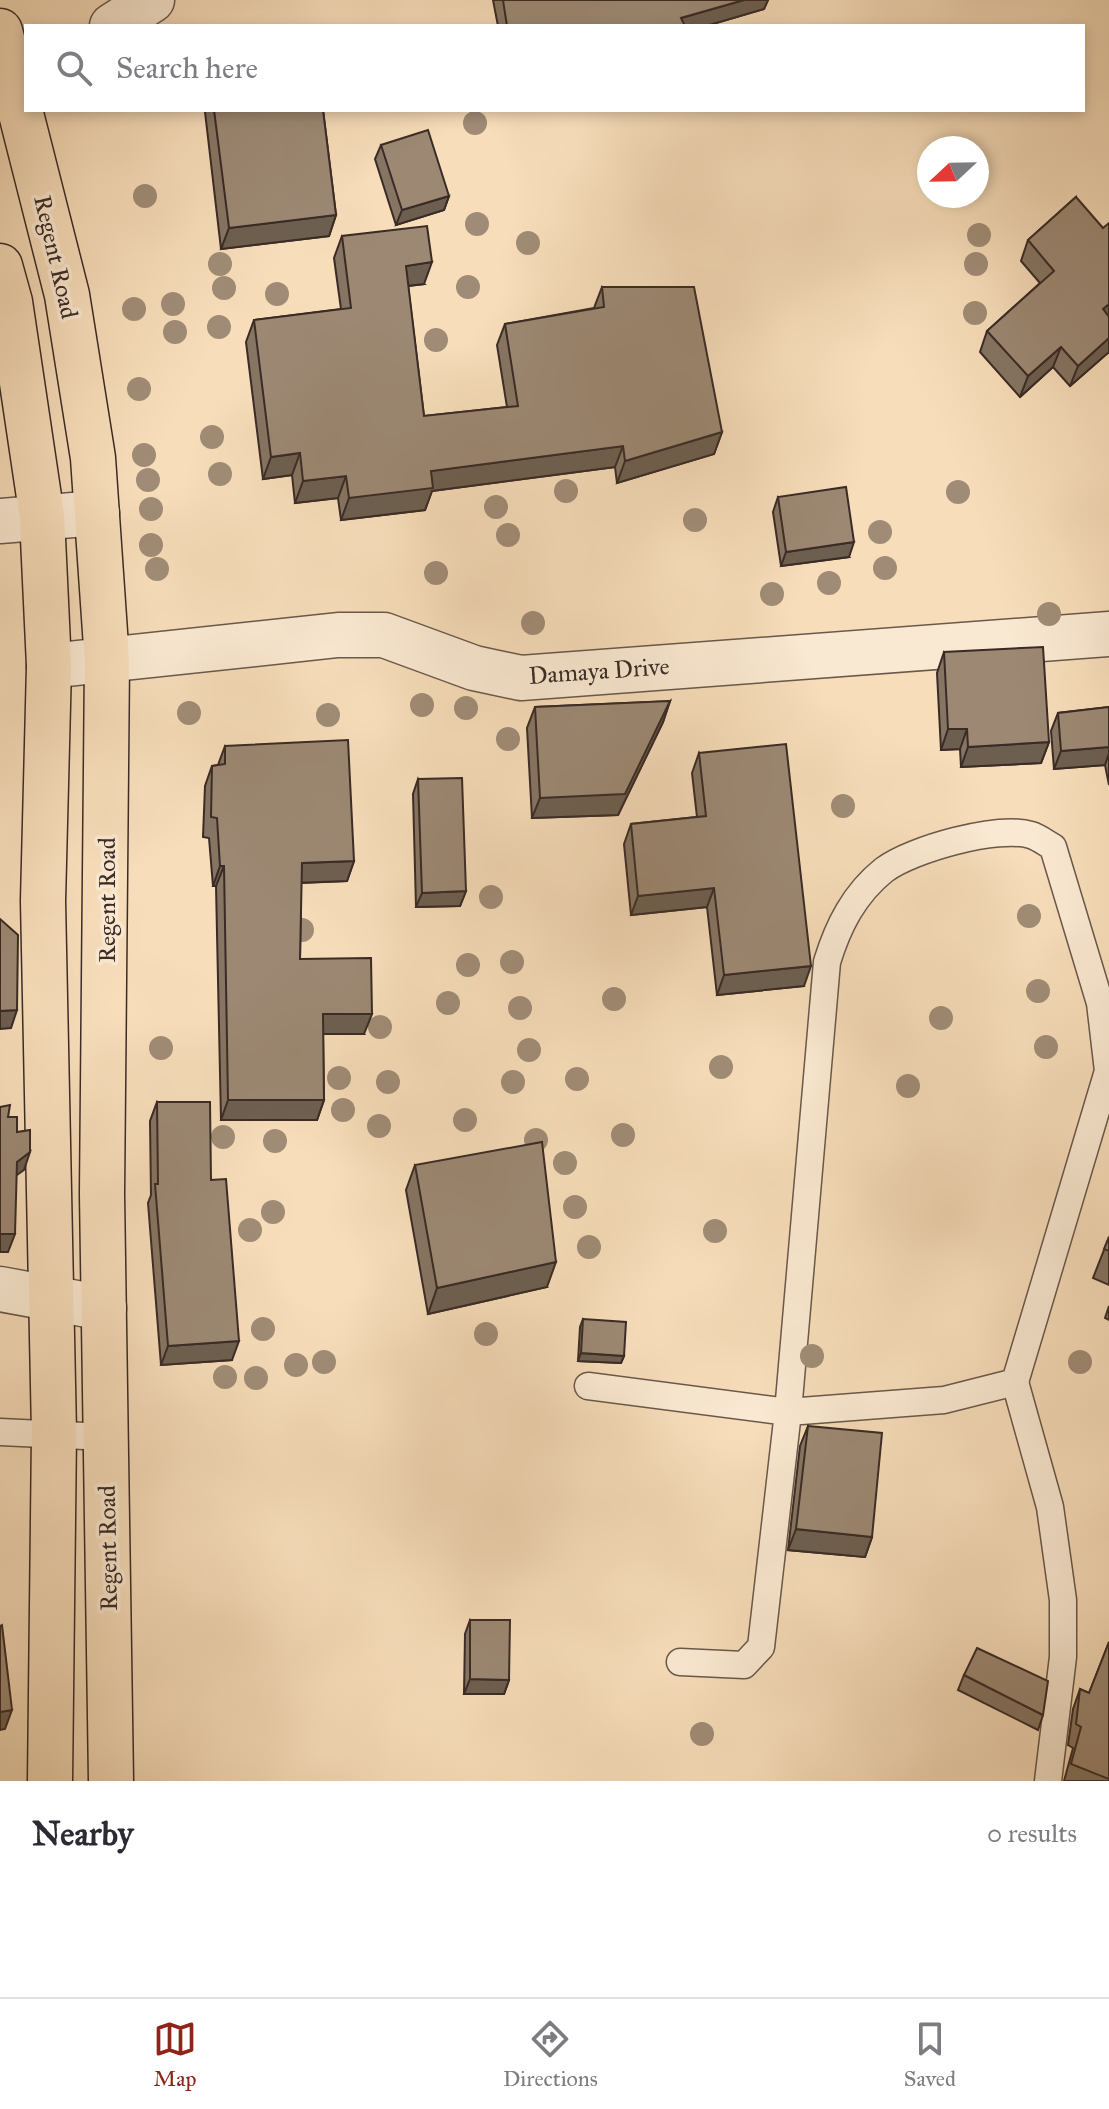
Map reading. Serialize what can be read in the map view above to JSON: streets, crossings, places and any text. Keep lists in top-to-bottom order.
{
  "streets": {
    "main road": ["Regent Road"],
    "street": ["Damaya Drive"]
  },
  "crossings": [
    ["Regent Road", "Damaya Drive"]
  ],
  "north": "left",
  "page": {
    "search": "Search here",
    "heading": ["Nearby", "0 results"],
    "nav": ["Map", "Directions", "Saved"]
  }
}
